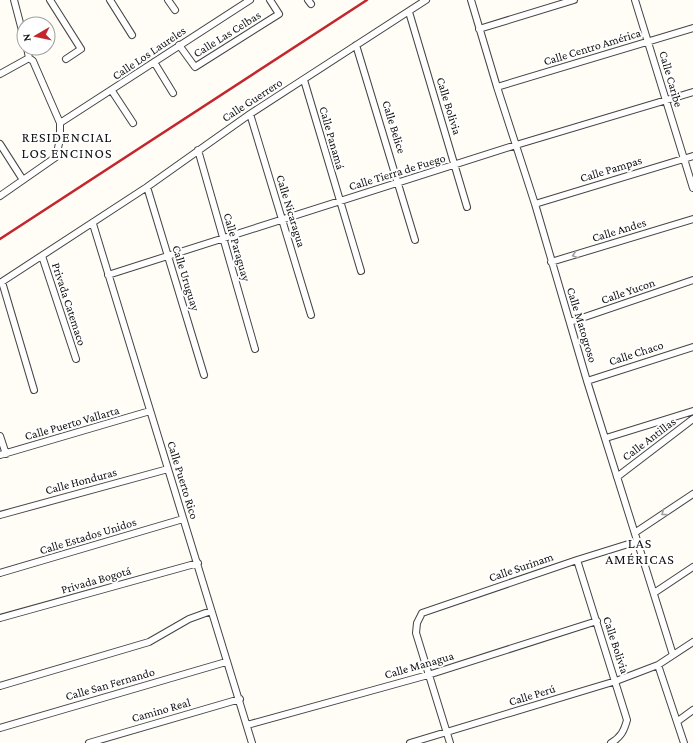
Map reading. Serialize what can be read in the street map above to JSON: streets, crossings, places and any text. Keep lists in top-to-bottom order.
{
  "streets": {
    "street": [
      "Calle Las Celbas",
      "Calle Centro América",
      "Calle Los Laureles",
      "Calle Caribe",
      "Calle Guerrero",
      "Calle Bolivia",
      "Calle Belice",
      "Calle Panamá",
      "Calle Pampas",
      "Calle Tierra de Fuego",
      "Calle Nicaragua",
      "Calle Andes",
      "Calle Paraguay",
      "Calle Uruguay",
      "Calle Yucon",
      "Privada Catemaco",
      "Calle Matogroso",
      "Calle Chaco",
      "Calle Puerto Vallarta",
      "Calle Antillas",
      "Calle Puerto Rico",
      "Calle Honduras",
      "Calle Estados Unidos",
      "Calle Surinam",
      "Privada Bogotá",
      "Calle Managua",
      "Calle San Fernando",
      "Calle Perú",
      "Camino Real"
    ]
  },
  "crossings": [
    ["Calle Las Celbas", "Calle Los Laureles"],
    ["Calle Centro América", "Calle Caribe"],
    ["Calle Centro América", "Calle Matogroso"],
    ["Calle Caribe", "Calle Pampas"],
    ["Calle Caribe", "Calle Tierra de Fuego"],
    ["Calle Guerrero", "Calle Bolivia"],
    ["Calle Guerrero", "Calle Belice"],
    ["Calle Guerrero", "Calle Panamá"],
    ["Calle Guerrero", "Calle Nicaragua"],
    ["Calle Guerrero", "Calle Paraguay"],
    ["Calle Guerrero", "Calle Uruguay"],
    ["Calle Guerrero", "Privada Catemaco"],
    ["Calle Guerrero", "Calle Puerto Rico"],
    ["Calle Bolivia", "Calle Tierra de Fuego"],
    ["Calle Bolivia", "Calle Surinam"],
    ["Calle Bolivia", "Calle Managua"],
    ["Calle Bolivia", "Calle Perú"],
    ["Calle Belice", "Calle Tierra de Fuego"],
    ["Calle Panamá", "Calle Tierra de Fuego"],
    ["Calle Pampas", "Calle Matogroso"],
    ["Calle Tierra de Fuego", "Calle Nicaragua"],
    ["Calle Tierra de Fuego", "Calle Paraguay"],
    ["Calle Tierra de Fuego", "Calle Uruguay"],
    ["Calle Tierra de Fuego", "Calle Matogroso"],
    ["Calle Tierra de Fuego", "Calle Puerto Rico"],
    ["Calle Andes", "Calle Matogroso"],
    ["Calle Yucon", "Calle Matogroso"],
    ["Calle Matogroso", "Calle Chaco"],
    ["Calle Matogroso", "Calle Antillas"],
    ["Calle Matogroso", "Calle Surinam"],
    ["Calle Matogroso", "Calle Perú"],
    ["Calle Puerto Vallarta", "Calle Puerto Rico"],
    ["Calle Puerto Rico", "Calle Honduras"],
    ["Calle Puerto Rico", "Calle Estados Unidos"],
    ["Calle Puerto Rico", "Privada Bogotá"],
    ["Calle Puerto Rico", "Calle Managua"],
    ["Calle Puerto Rico", "Calle San Fernando"],
    ["Calle Puerto Rico", "Camino Real"],
    ["Calle Surinam", "Calle Managua"]
  ],
  "one_way": ["Calle Andes"],
  "districts": ["RESIDENCIAL LOS ENCINOS", "LAS AMÉRICAS"],
  "north": "left"
}
